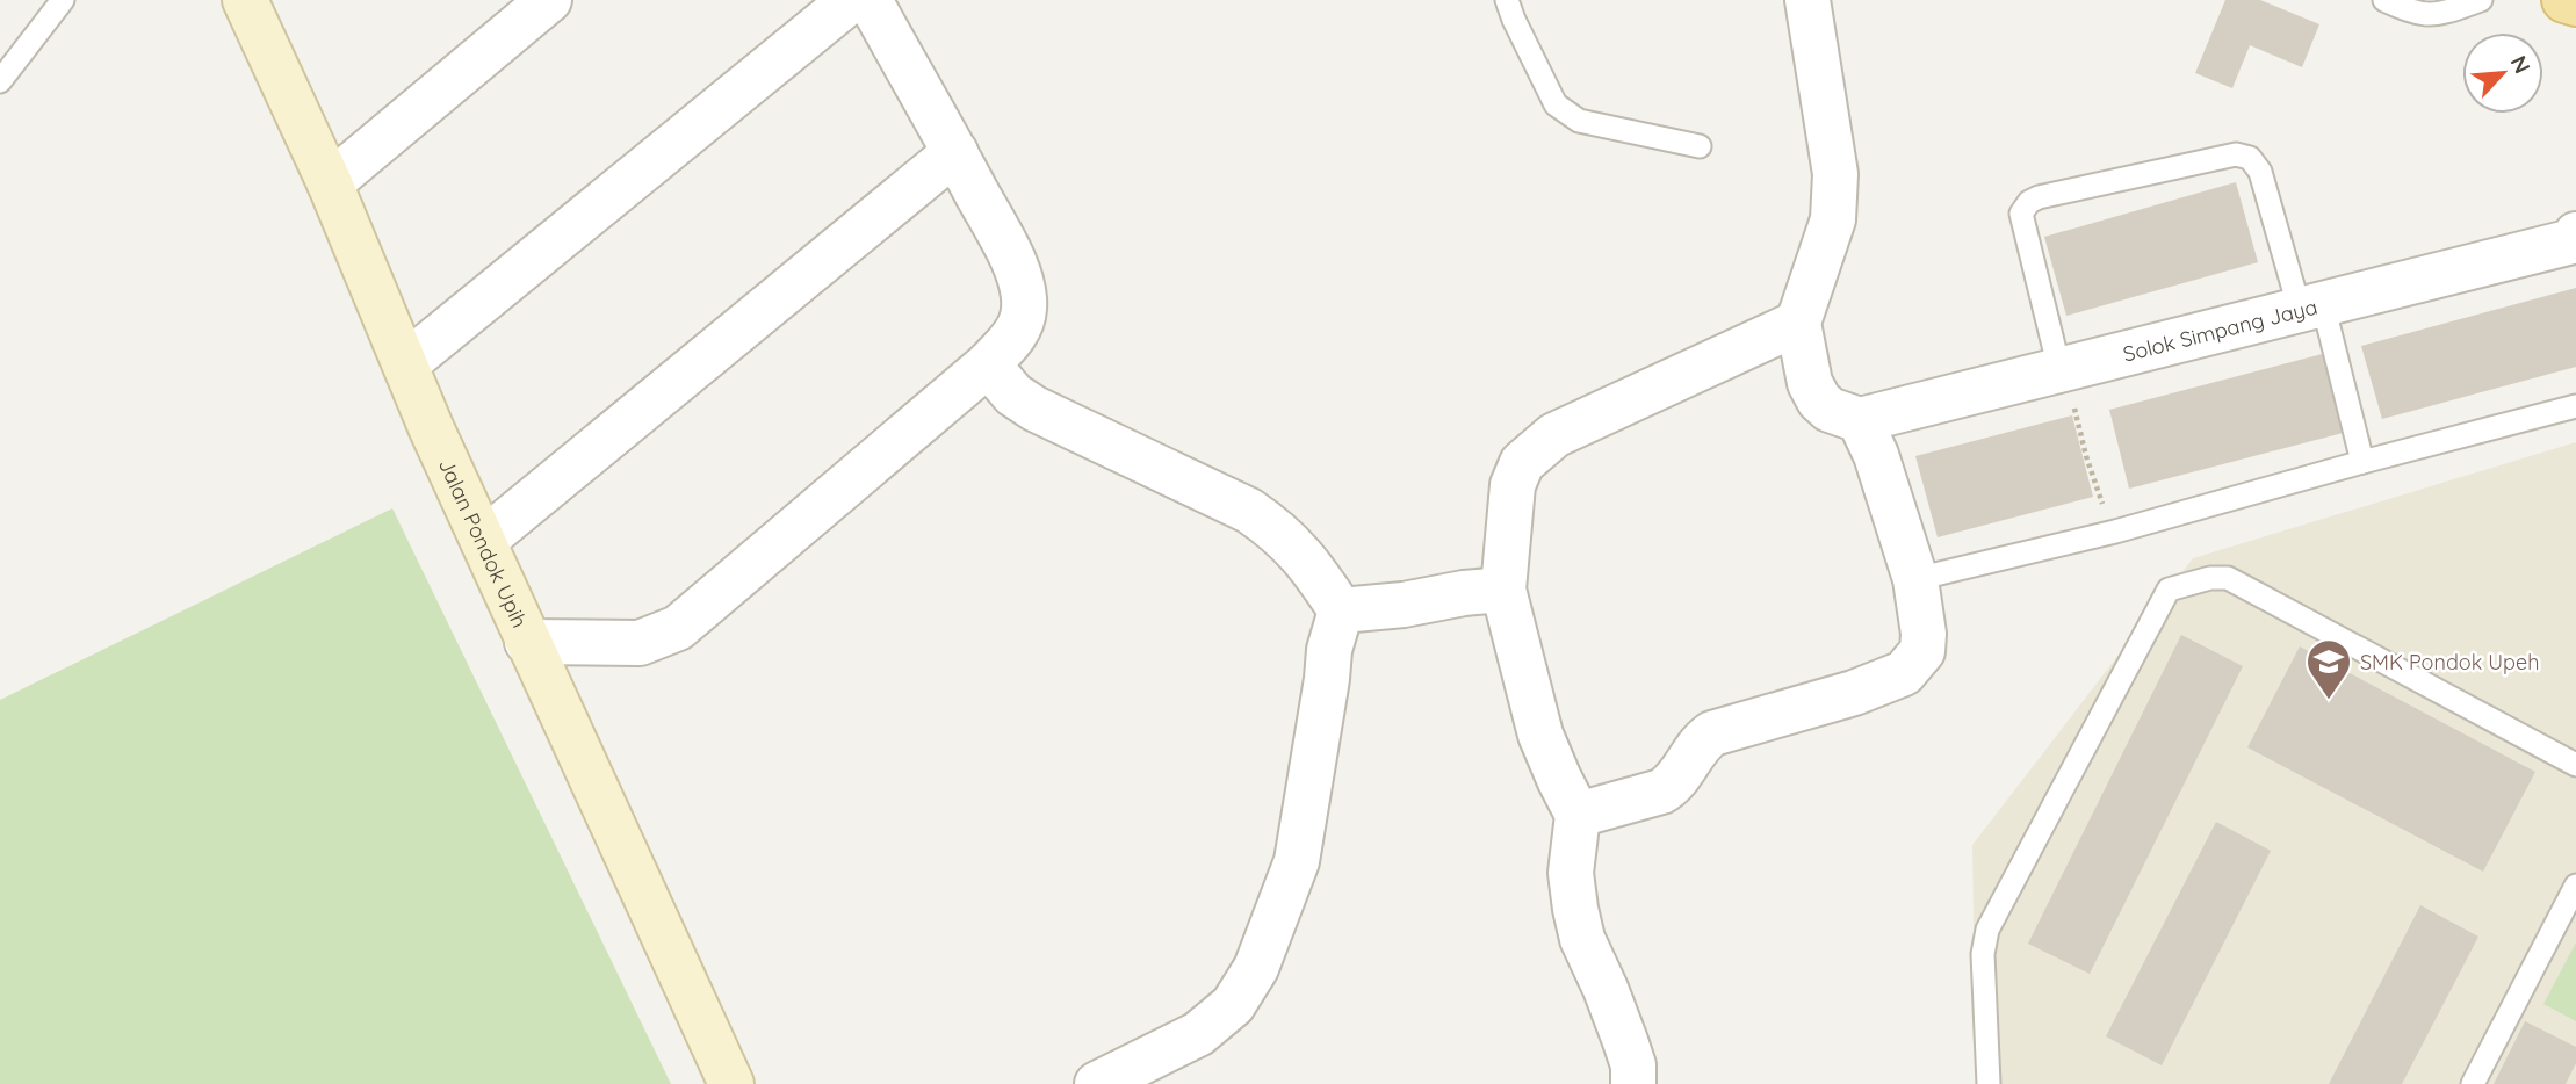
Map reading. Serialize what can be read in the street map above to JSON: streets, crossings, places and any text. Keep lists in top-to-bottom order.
{
  "streets": {
    "main road": ["Jalan Pondok Upih"],
    "street": ["Solok Simpang Jaya"]
  },
  "places": {
    "school or university": ["SMK Pondok Upeh"]
  },
  "north": "top right"
}
